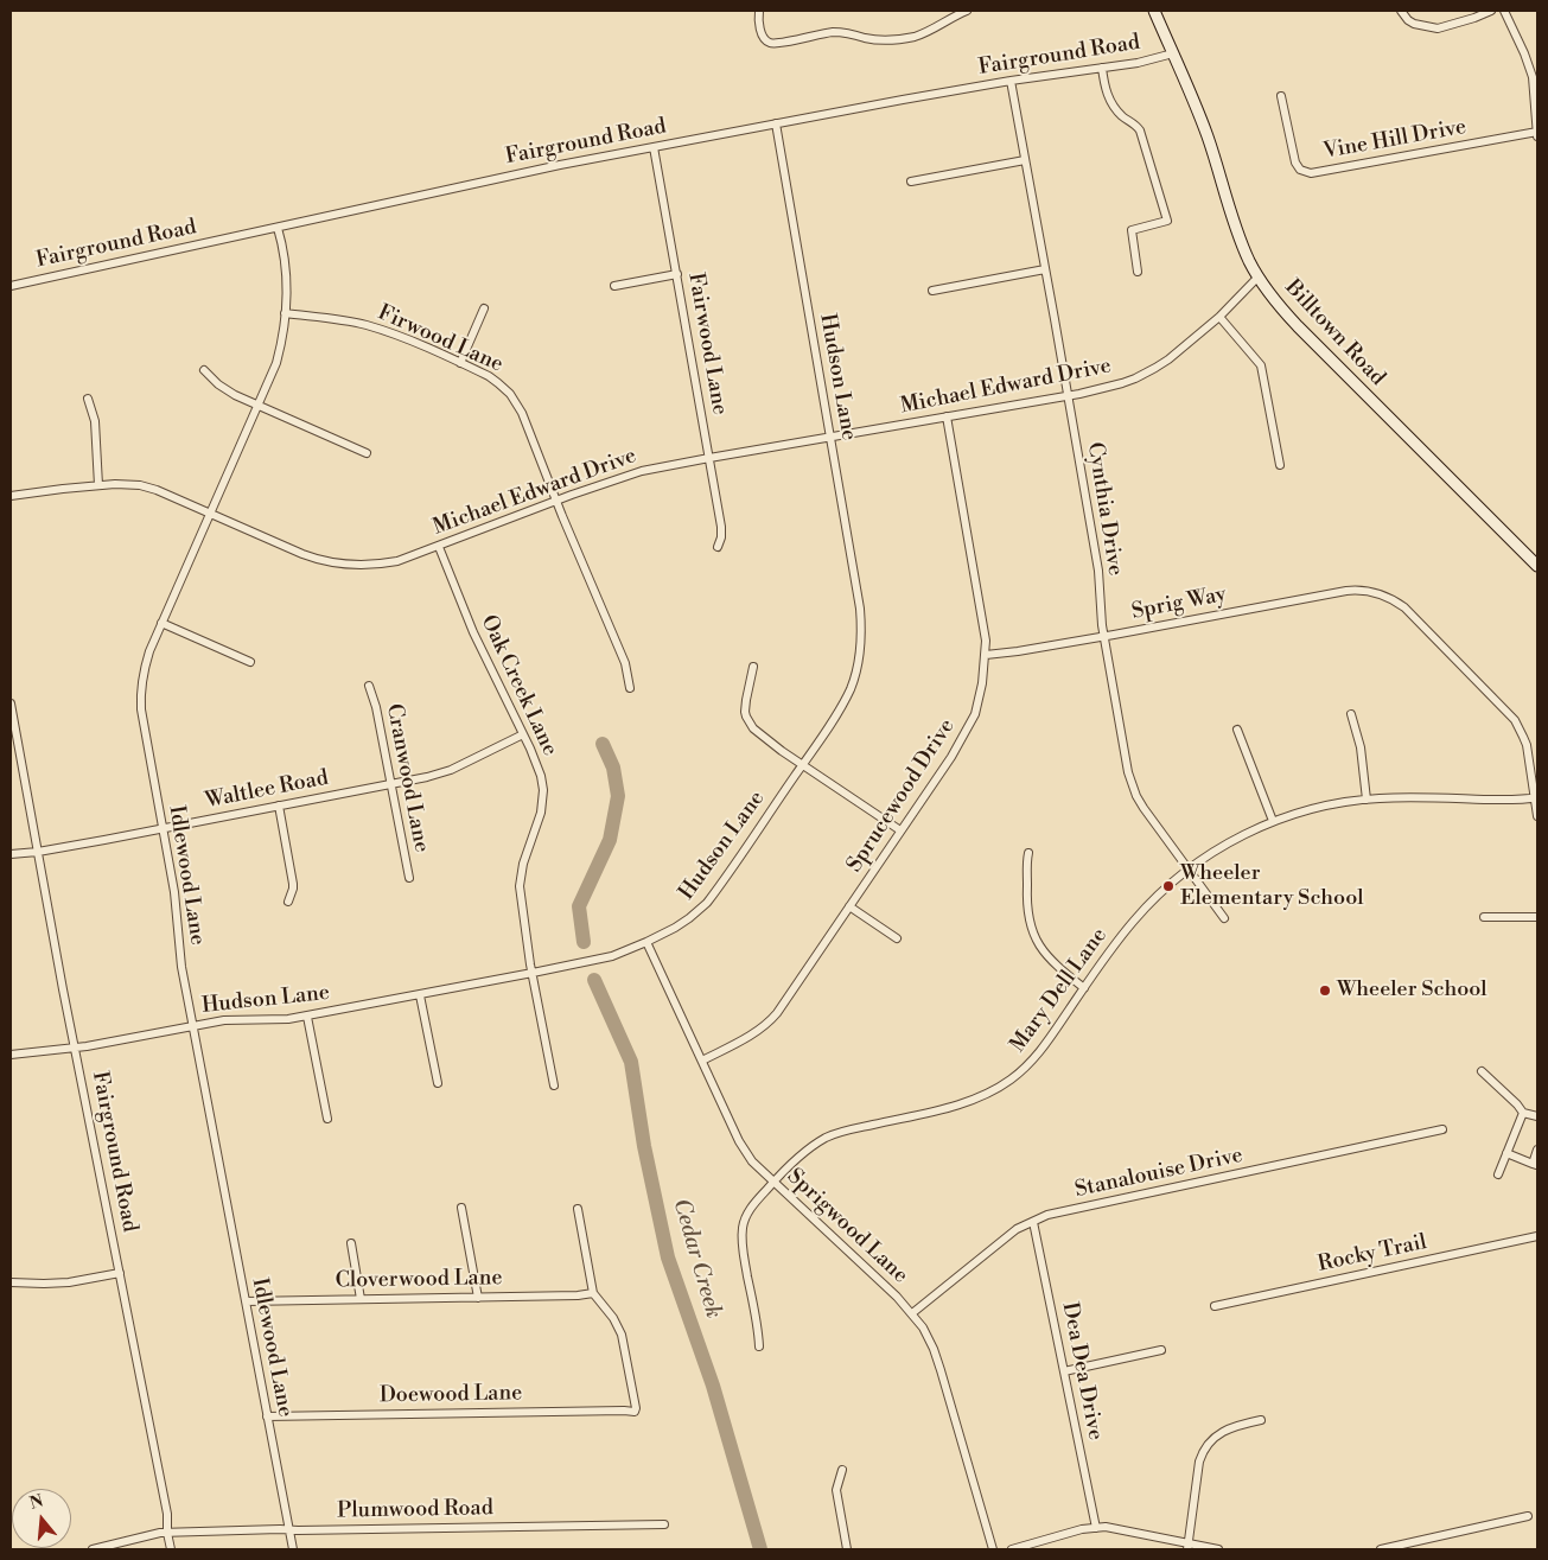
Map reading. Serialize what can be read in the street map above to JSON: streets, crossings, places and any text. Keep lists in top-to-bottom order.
{
  "streets": {
    "main road": ["Billtown Road"],
    "street": [
      "Fairground Road",
      "Vine Hill Drive",
      "Firwood Lane",
      "Fairwood Lane",
      "Hudson Lane",
      "Michael Edward Drive",
      "Cynthia Drive",
      "Sprig Way",
      "Oak Creek Lane",
      "Cranwood Lane",
      "Waltlee Road",
      "Sprucewood Drive",
      "Idlewood Lane",
      "Mary Dell Lane",
      "Stanalouise Drive",
      "Sprigwood Lane",
      "Rocky Trail",
      "Cloverwood Lane",
      "Dea Dea Drive",
      "Doewood Lane",
      "Plumwood Road"
    ]
  },
  "crossings": [
    ["Fairground Road", "Billtown Road"],
    ["Fairground Road", "Fairwood Lane"],
    ["Fairground Road", "Hudson Lane"],
    ["Fairground Road", "Cynthia Drive"],
    ["Fairground Road", "Waltlee Road"],
    ["Fairground Road", "Idlewood Lane"],
    ["Fairground Road", "Plumwood Road"],
    ["Billtown Road", "Michael Edward Drive"],
    ["Firwood Lane", "Michael Edward Drive"],
    ["Firwood Lane", "Idlewood Lane"],
    ["Fairwood Lane", "Michael Edward Drive"],
    ["Hudson Lane", "Michael Edward Drive"],
    ["Hudson Lane", "Oak Creek Lane"],
    ["Hudson Lane", "Idlewood Lane"],
    ["Hudson Lane", "Sprigwood Lane"],
    ["Michael Edward Drive", "Cynthia Drive"],
    ["Michael Edward Drive", "Oak Creek Lane"],
    ["Michael Edward Drive", "Sprucewood Drive"],
    ["Michael Edward Drive", "Idlewood Lane"],
    ["Cynthia Drive", "Sprig Way"],
    ["Cynthia Drive", "Mary Dell Lane"],
    ["Sprig Way", "Sprucewood Drive"],
    ["Sprig Way", "Mary Dell Lane"],
    ["Oak Creek Lane", "Waltlee Road"],
    ["Cranwood Lane", "Waltlee Road"],
    ["Waltlee Road", "Idlewood Lane"],
    ["Sprucewood Drive", "Sprigwood Lane"],
    ["Idlewood Lane", "Cloverwood Lane"],
    ["Idlewood Lane", "Doewood Lane"],
    ["Idlewood Lane", "Plumwood Road"],
    ["Mary Dell Lane", "Sprigwood Lane"],
    ["Stanalouise Drive", "Sprigwood Lane"],
    ["Stanalouise Drive", "Dea Dea Drive"],
    ["Cloverwood Lane", "Doewood Lane"]
  ],
  "water": ["Cedar Creek"],
  "places": ["Wheeler Elementary School", "Wheeler School"],
  "north": "top"
}
